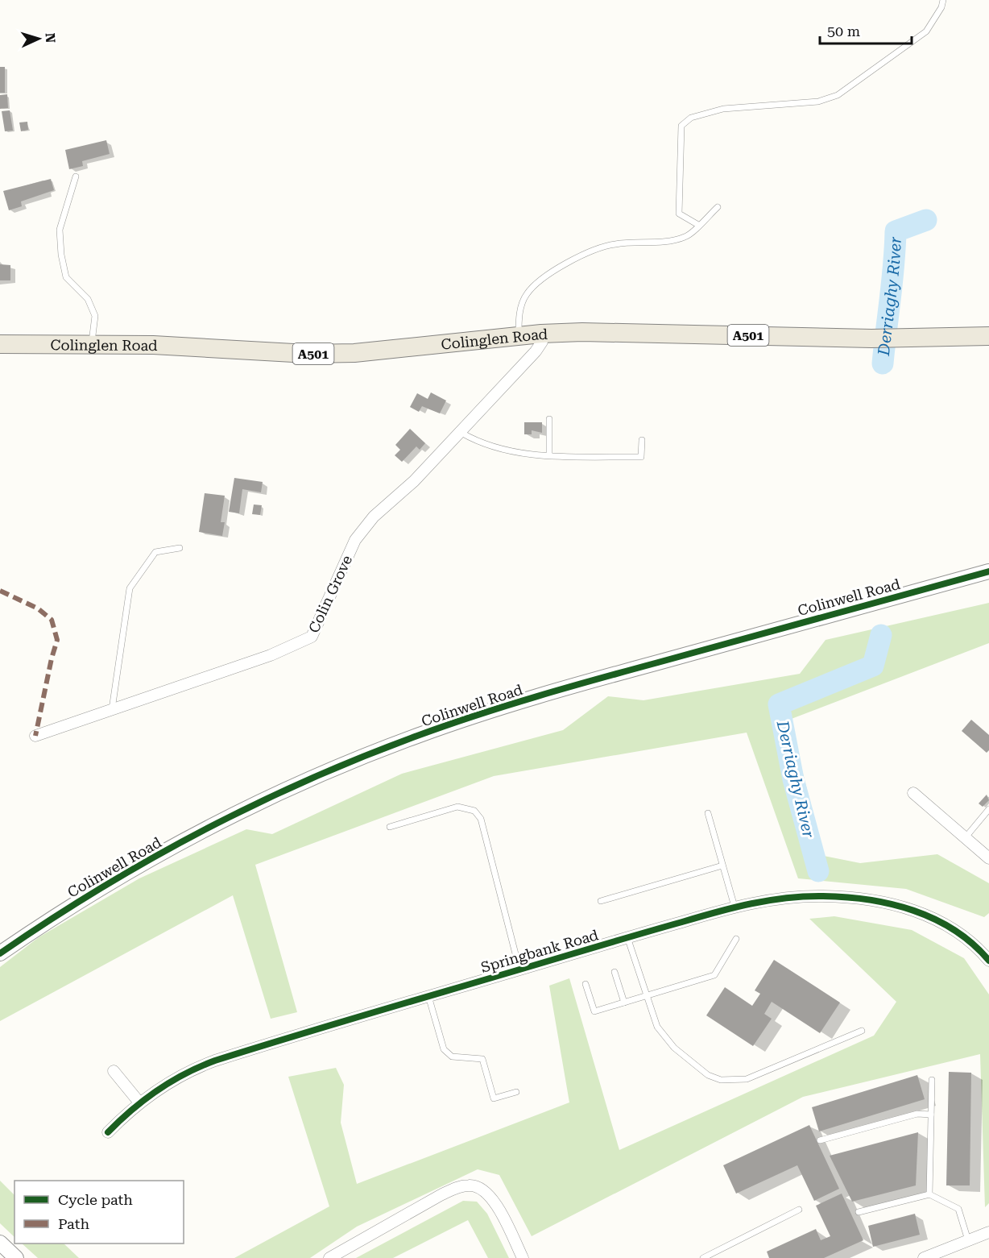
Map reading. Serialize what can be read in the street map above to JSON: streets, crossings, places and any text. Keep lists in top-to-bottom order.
{
  "streets": {
    "main road": ["A501", "Colinglen Road"],
    "street": ["Colin Grove", "Colinwell Road", "Springbank Road"]
  },
  "crossings": [
    ["Colinglen Road", "Colin Grove"]
  ],
  "water": ["Derriaghy River"],
  "legend": ["Cycle path", "Path"],
  "scale_bar": "50 m",
  "north": "right"
}
